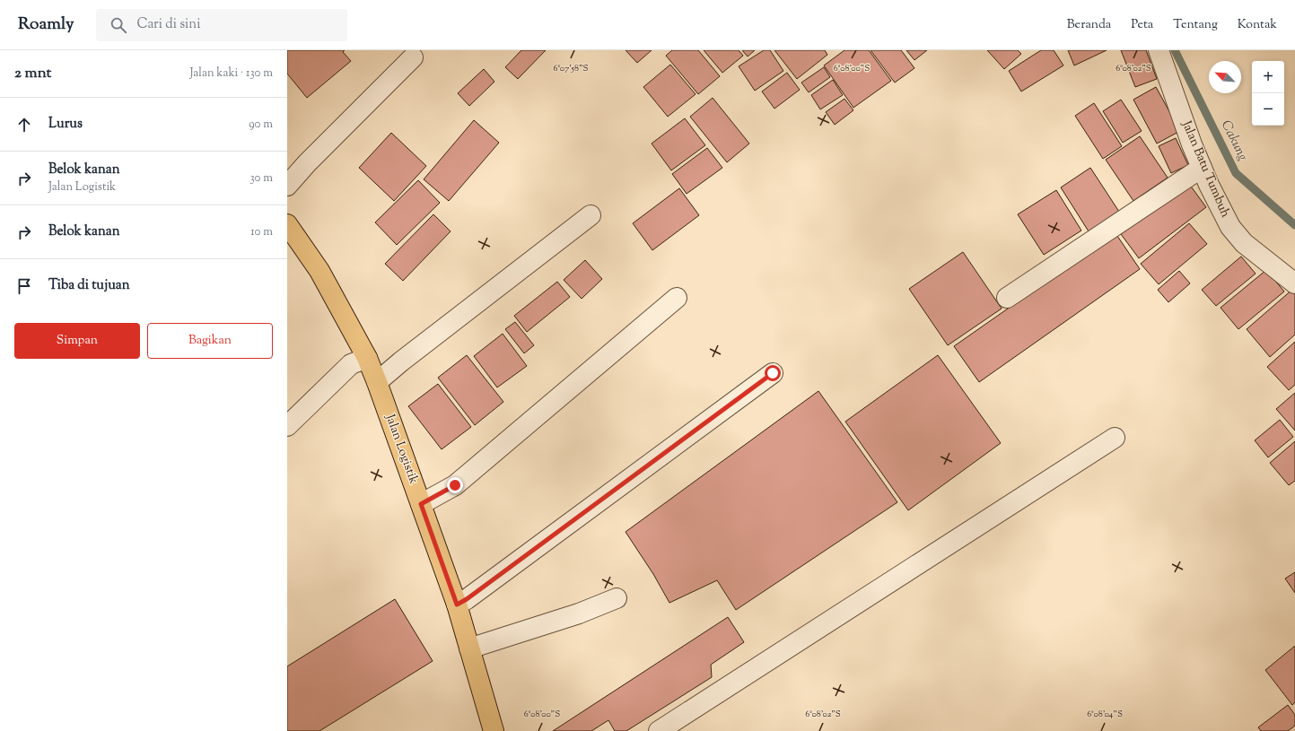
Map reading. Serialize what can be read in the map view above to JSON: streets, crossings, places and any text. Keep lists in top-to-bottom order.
{
  "streets": {
    "main road": ["Jalan Logistik"],
    "street": ["Jalan Batu Tumbuh"]
  },
  "water": ["Cakung"],
  "north": "top left",
  "page": {
    "header": "Roamly",
    "search": "Cari di sini",
    "nav": [
      "Beranda",
      "Peta",
      "Tentang",
      "Kontak"
    ],
    "heading": ["2 mnt", "Jalan kaki · 130 m"],
    "map_buttons": ["+", "−"],
    "list": [
      ["Lurus", "90 m"],
      ["Belok kanan", "Jalan Logistik", "30 m"],
      ["Belok kanan", "10 m"],
      "Tiba di tujuan"
    ],
    "buttons": ["Simpan", "Bagikan"]
  },
  "coordinates": [
    "6°07'58\"S",
    "6°08'00\"S",
    "6°08'02\"S",
    "6°08'04\"S"
  ]
}
